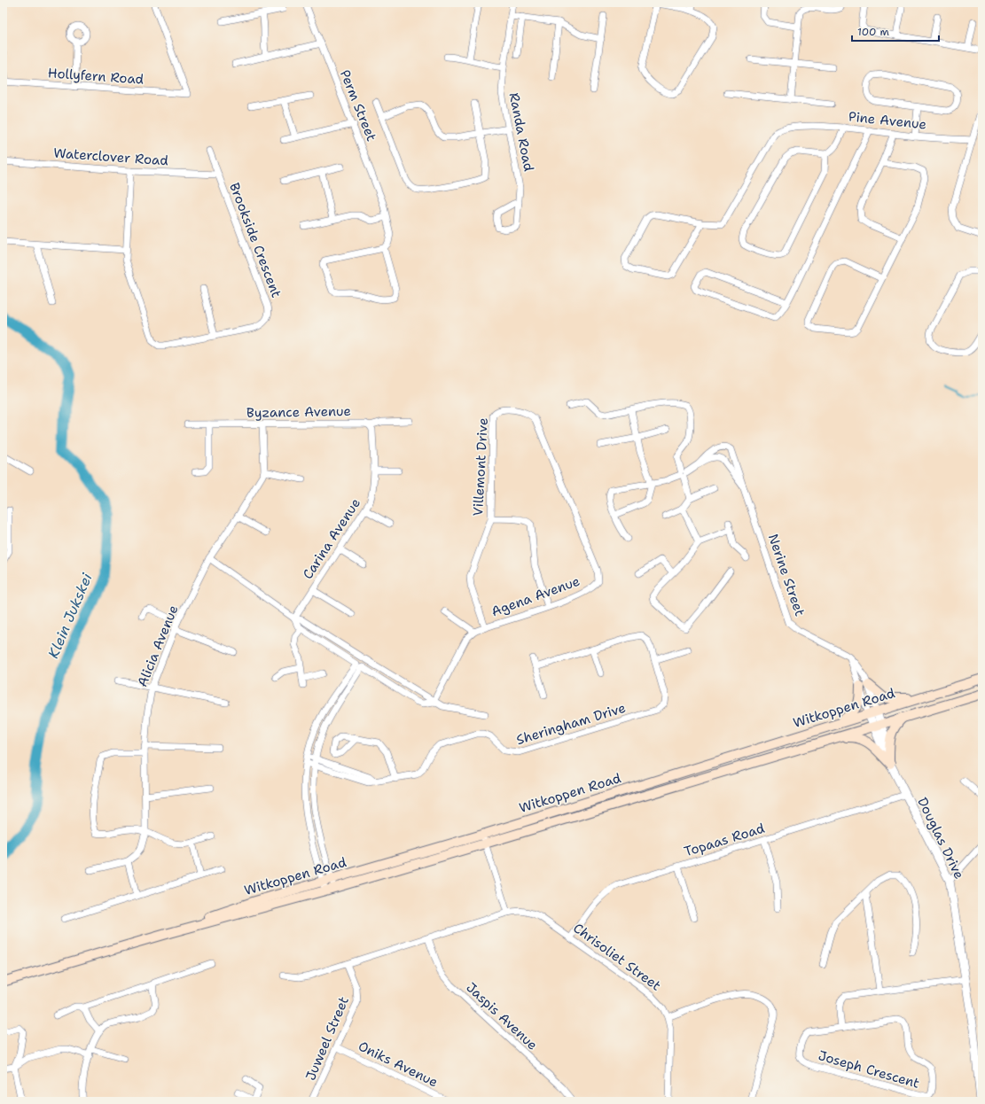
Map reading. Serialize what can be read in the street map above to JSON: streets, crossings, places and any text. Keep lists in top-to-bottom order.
{
  "streets": {
    "main road": ["Witkoppen Road"],
    "street": [
      "Hollyfern Road",
      "Perm Street",
      "Pine Avenue",
      "Randa Road",
      "Waterclover Road",
      "Brookside Crescent",
      "Byzance Avenue",
      "Villemont Drive",
      "Carina Avenue",
      "Nerine Street",
      "Agena Avenue",
      "Alicia Avenue",
      "Sheringham Drive",
      "Douglas Drive",
      "Topaas Road",
      "Chrisoliet Street",
      "Jaspis Avenue",
      "Juweel Street",
      "Oniks Avenue",
      "Joseph Crescent"
    ]
  },
  "crossings": [
    ["Waterclover Road", "Brookside Crescent"],
    ["Byzance Avenue", "Carina Avenue"],
    ["Villemont Drive", "Agena Avenue"],
    ["Nerine Street", "Witkoppen Road"],
    ["Nerine Street", "Douglas Drive"],
    ["Witkoppen Road", "Douglas Drive"],
    ["Douglas Drive", "Topaas Road"],
    ["Topaas Road", "Chrisoliet Street"],
    ["Chrisoliet Street", "Jaspis Avenue"],
    ["Chrisoliet Street", "Juweel Street"],
    ["Juweel Street", "Oniks Avenue"]
  ],
  "water": ["Klein Jukskei"],
  "scale_bar": "100 m"
}
